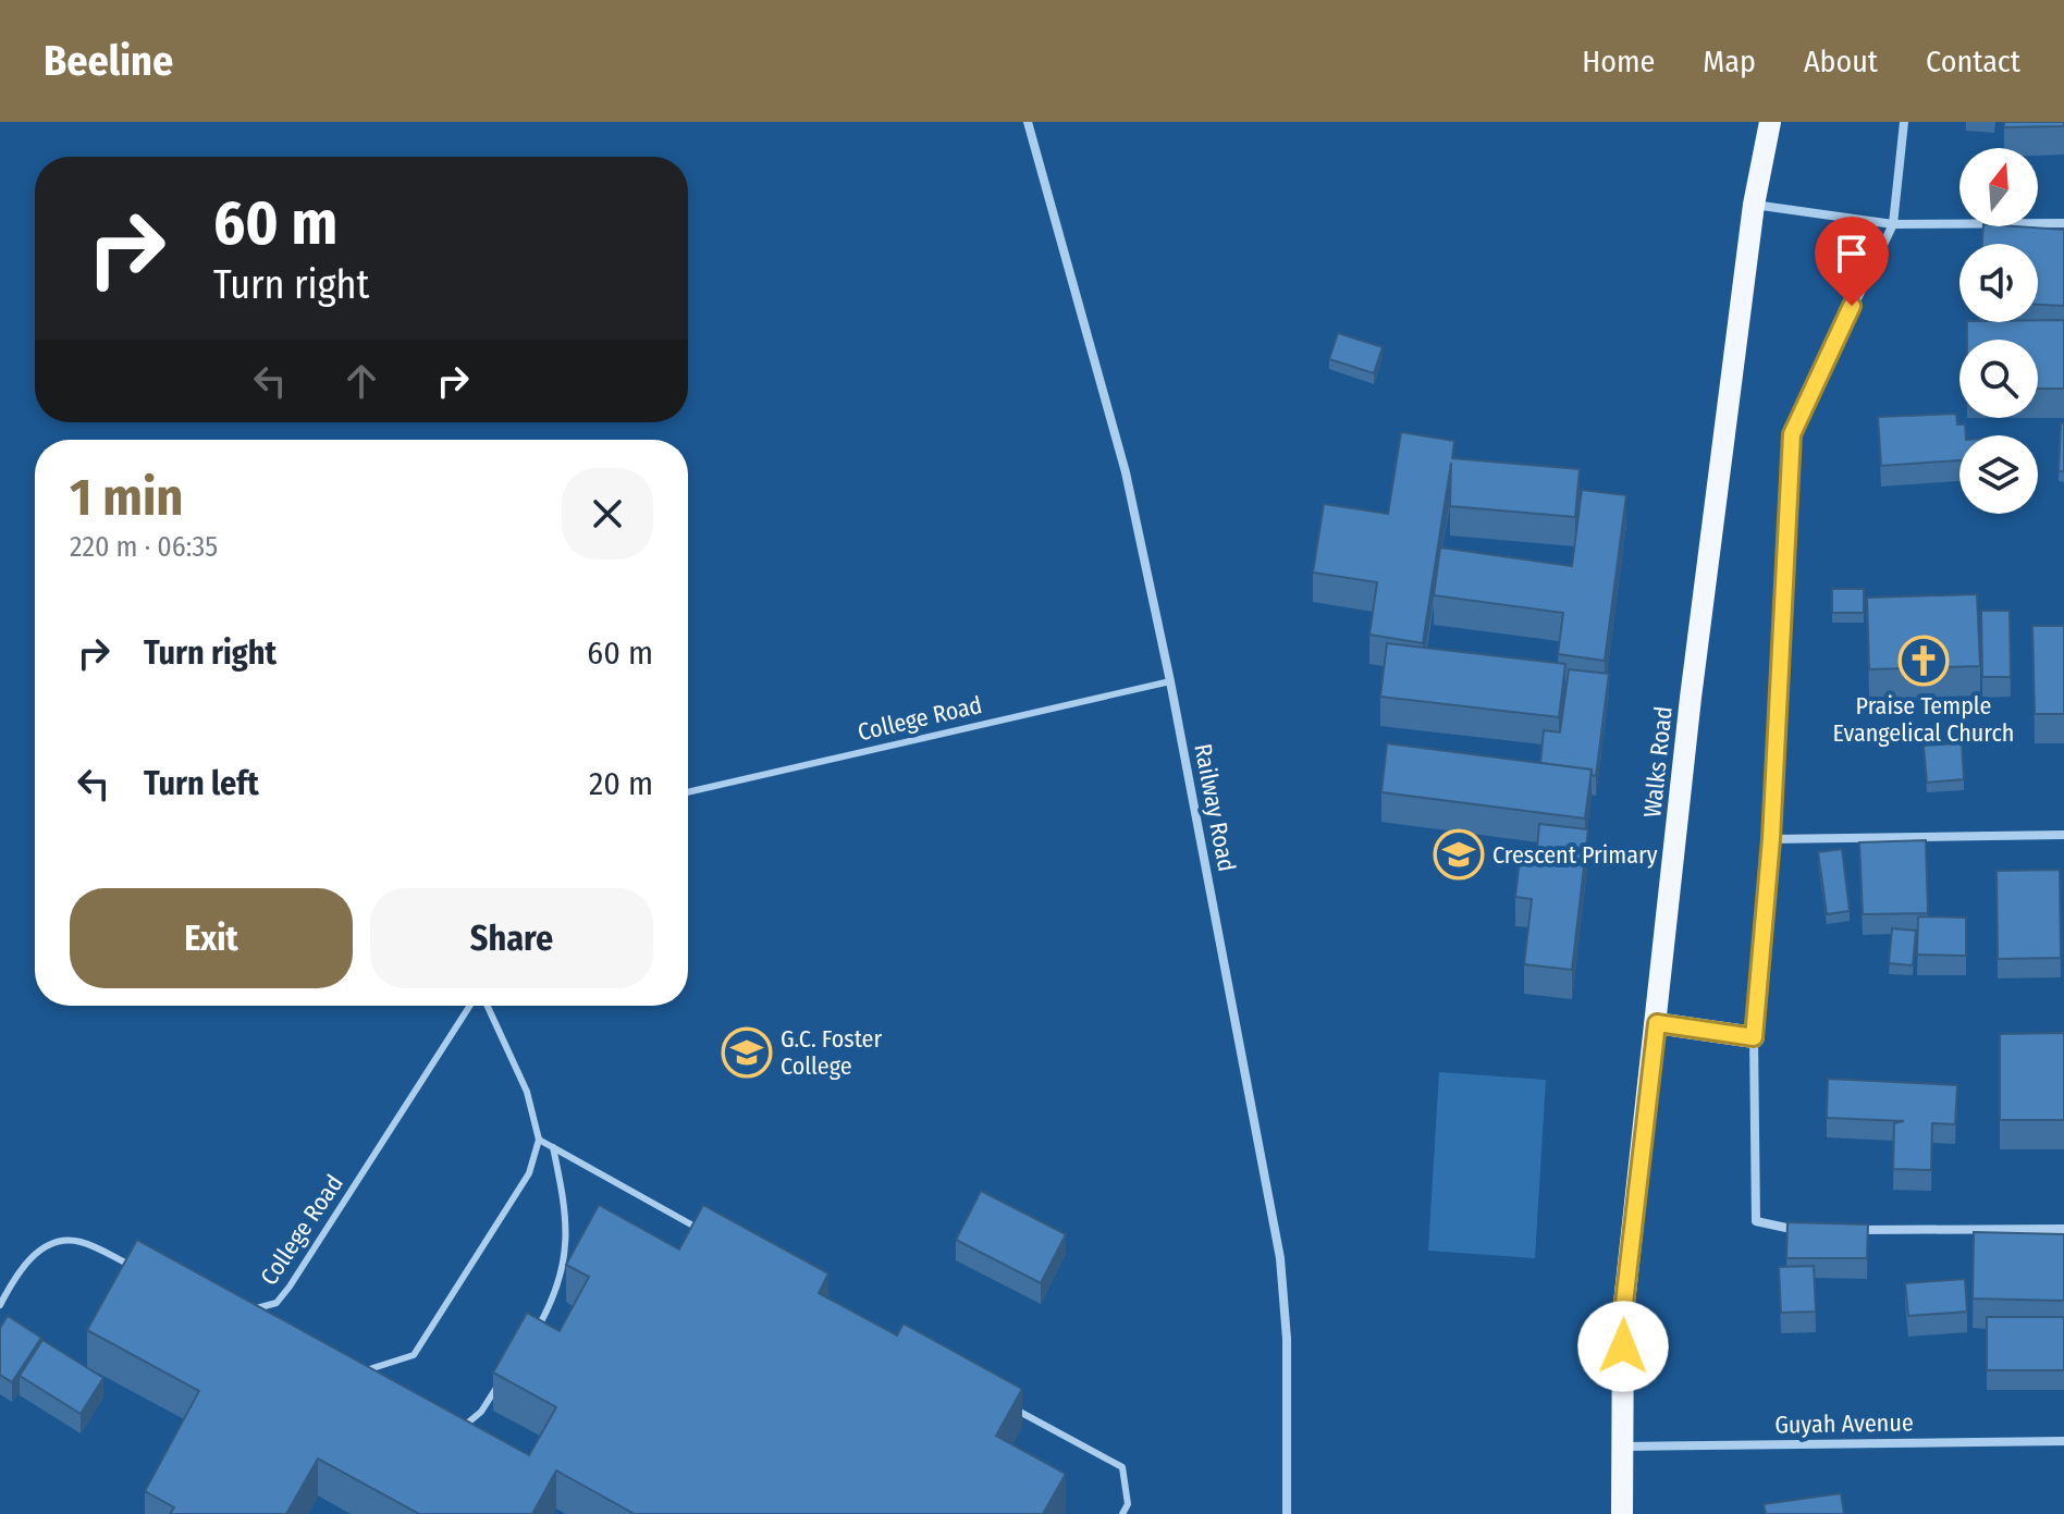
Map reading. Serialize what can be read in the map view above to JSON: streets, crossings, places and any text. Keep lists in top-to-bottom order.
{
  "streets": {
    "main road": ["Walks Road"],
    "street": ["Railway Road", "Guyah Avenue"],
    "lane": ["College Road"]
  },
  "crossings": [
    ["College Road", "Railway Road"],
    ["Walks Road", "Guyah Avenue"]
  ],
  "places": {
    "church": ["Praise Temple Evangelical Church"],
    "school or university": ["Crescent Primary", "G.C. Foster College"]
  },
  "north": "top",
  "page": {
    "header": "Beeline",
    "nav": [
      "Home",
      "Map",
      "About",
      "Contact"
    ],
    "turn": ["60 m", "Turn right"],
    "heading": ["1 min", "220 m · 06:35"],
    "list": [
      {
        "name": "Turn right",
        "value": "60 m"
      },
      {
        "name": "Turn left",
        "value": "20 m"
      }
    ],
    "buttons": ["Exit", "Share"]
  }
}
